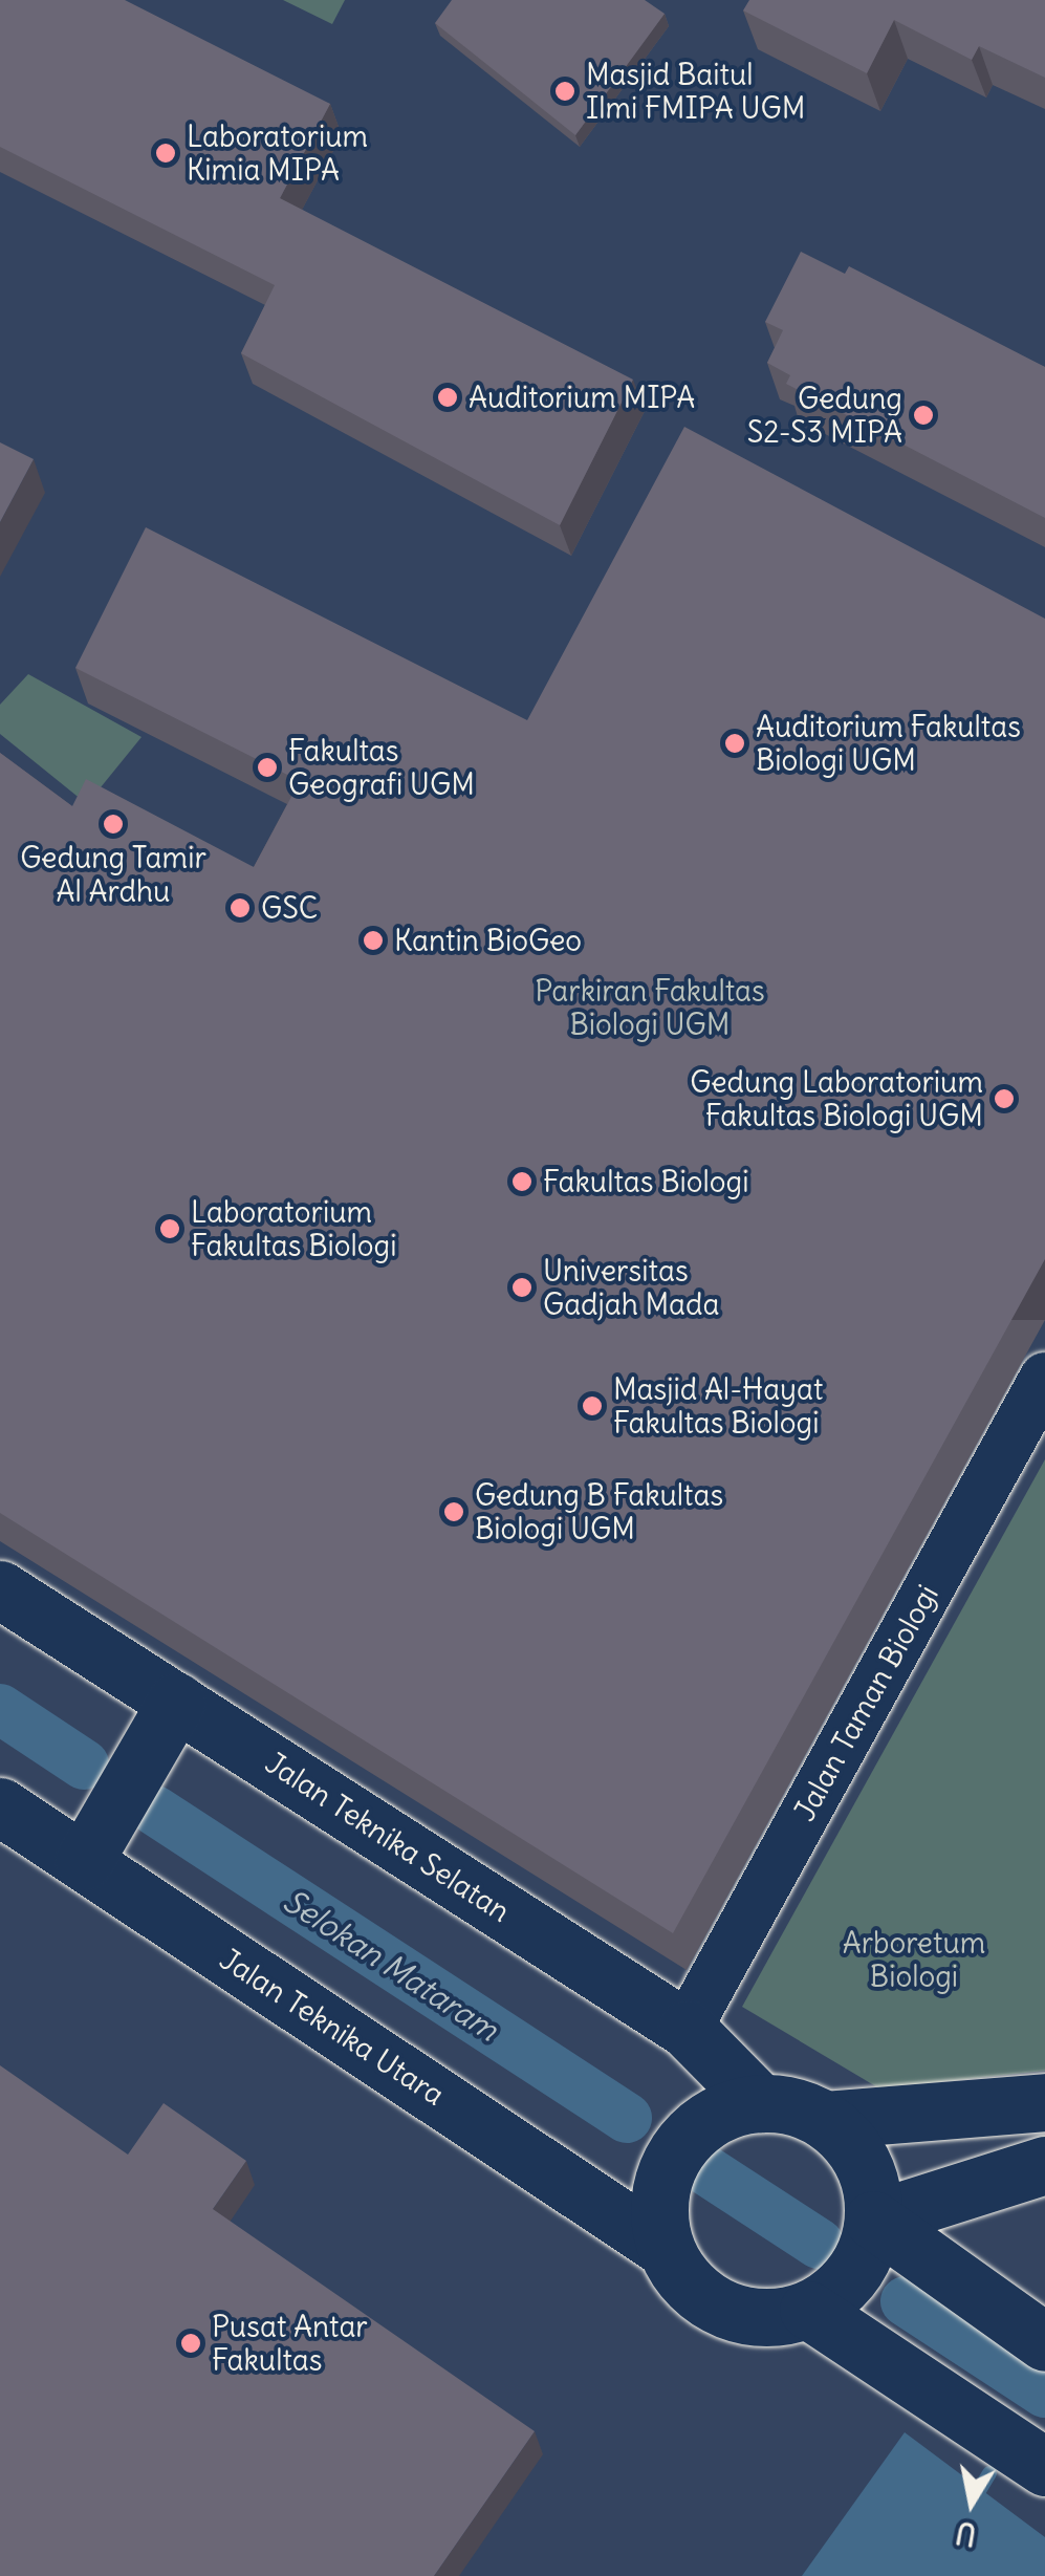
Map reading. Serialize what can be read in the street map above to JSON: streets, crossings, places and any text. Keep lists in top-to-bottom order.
{
  "streets": {
    "main road": ["Jalan Teknika Selatan", "Jalan Teknika Utara"],
    "street": ["Jalan Taman Biologi"]
  },
  "crossings": [
    ["Jalan Taman Biologi", "Jalan Teknika Selatan"],
    ["Jalan Teknika Selatan", "Jalan Teknika Utara"]
  ],
  "water": ["Selokan Mataram"],
  "parks": ["Parkiran Fakultas Biologi UGM", "Arboretum Biologi"],
  "places": [
    "Masjid Baitul Ilmi FMIPA UGM",
    "Laboratorium Kimia MIPA",
    "Auditorium MIPA",
    "Gedung S2-S3 MIPA",
    "Auditorium Fakultas Biologi UGM",
    "Fakultas Geografi UGM",
    "Gedung Tamir Al Ardhu",
    "GSC",
    "Kantin BioGeo",
    "Gedung Laboratorium Fakultas Biologi UGM",
    "Fakultas Biologi",
    "Laboratorium Fakultas Biologi",
    "Universitas Gadjah Mada",
    "Masjid Al-Hayat Fakultas Biologi",
    "Gedung B Fakultas Biologi UGM",
    "Pusat Antar Fakultas"
  ],
  "north": "bottom"
}
